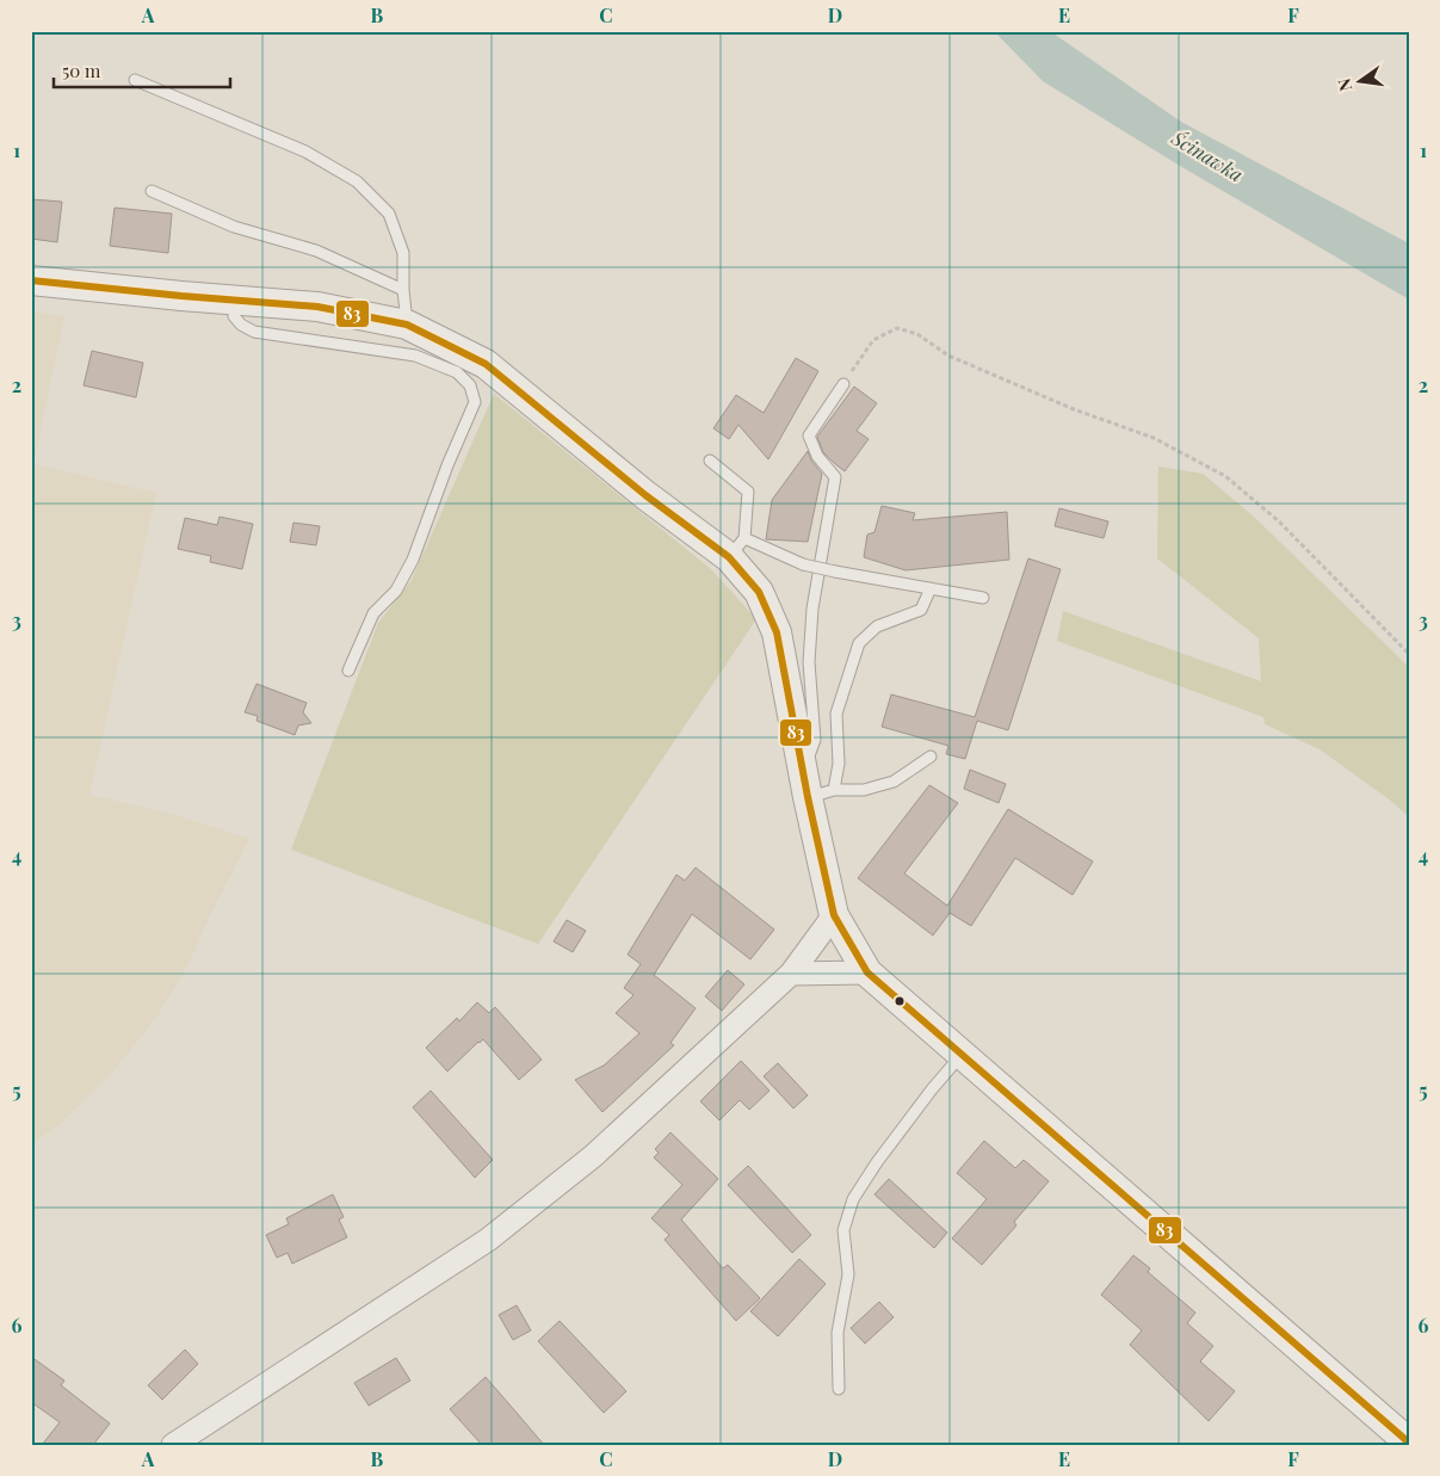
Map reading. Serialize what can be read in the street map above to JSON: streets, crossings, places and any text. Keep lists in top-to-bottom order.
{
  "water": ["Ścinawka"],
  "lines": ["transit line 83"],
  "scale_bar": "50 m",
  "north": "left",
  "grid": {
    "columns": [
      "A",
      "B",
      "C",
      "D",
      "E",
      "F"
    ],
    "rows": [
      "1",
      "2",
      "3",
      "4",
      "5",
      "6"
    ]
  }
}
